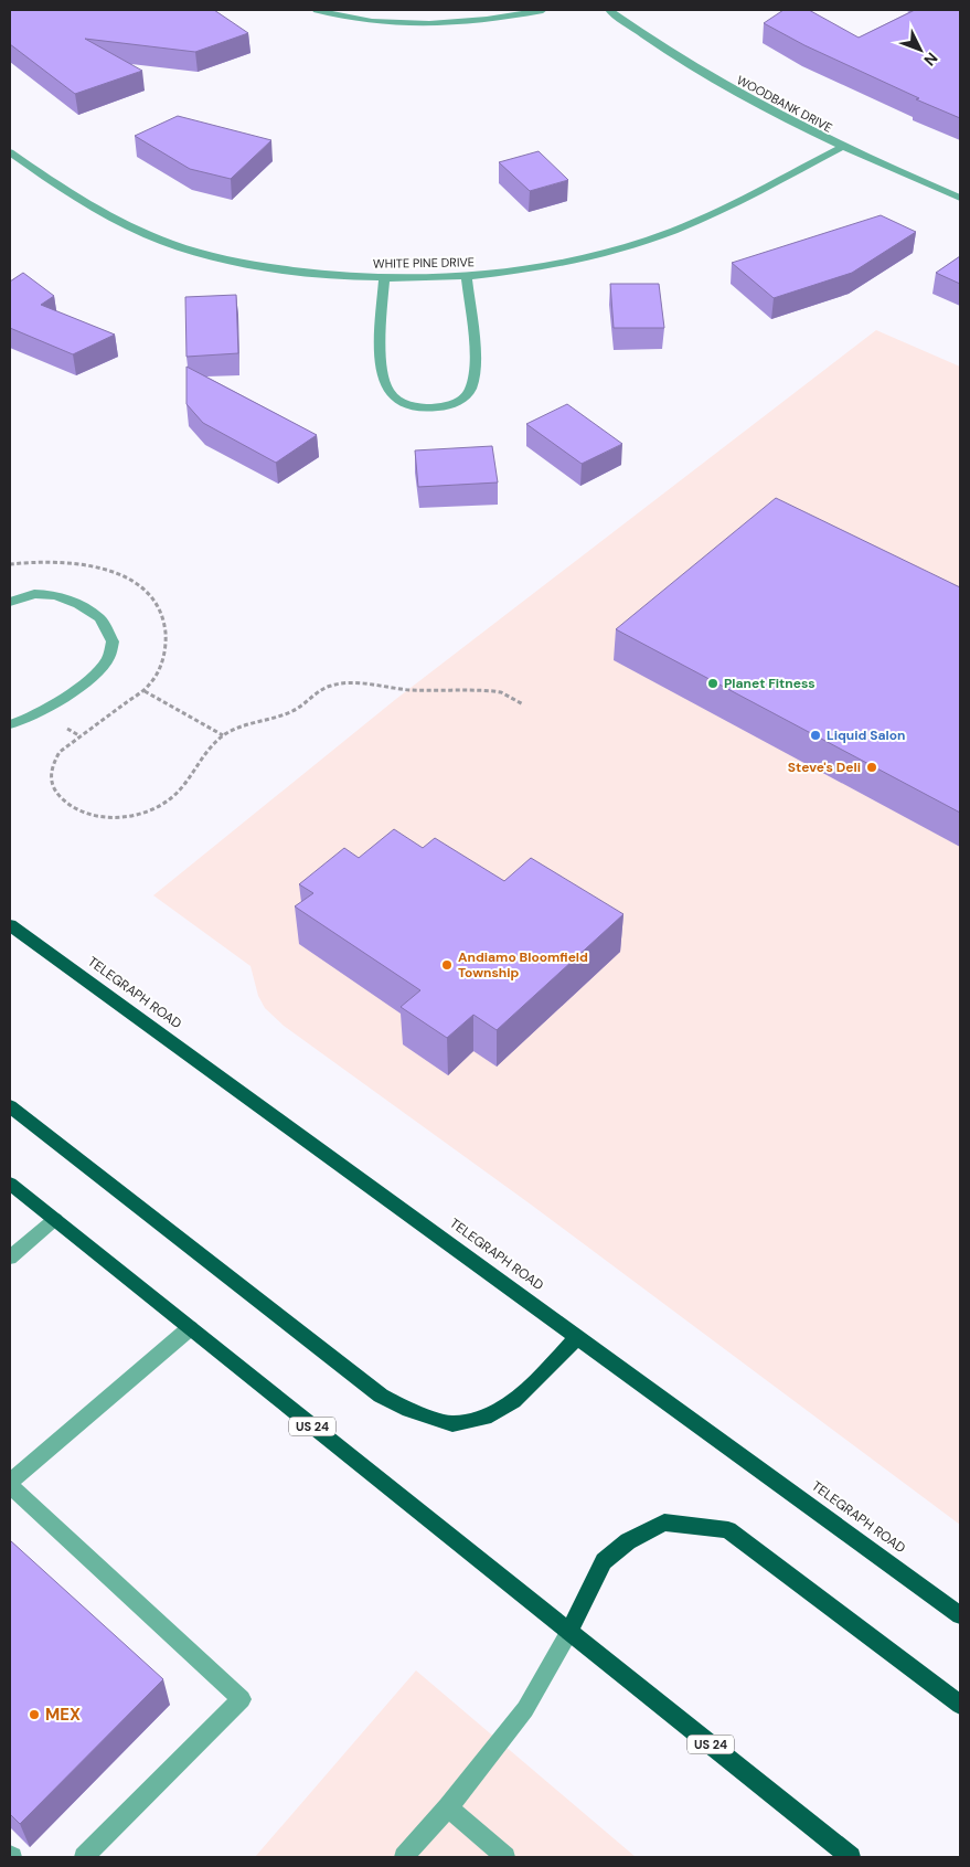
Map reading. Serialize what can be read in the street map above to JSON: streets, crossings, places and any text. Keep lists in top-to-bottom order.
{
  "streets": {
    "highway": ["TELEGRAPH ROAD", "US 24"],
    "street": ["WOODBANK DRIVE", "WHITE PINE DRIVE"]
  },
  "crossings": [
    ["WOODBANK DRIVE", "WHITE PINE DRIVE"]
  ],
  "places": [
    "Planet Fitness",
    "Liquid Salon",
    "Steve's Deli",
    "Andiamo Bloomfield Township",
    "MEX"
  ],
  "north": "bottom right"
}
